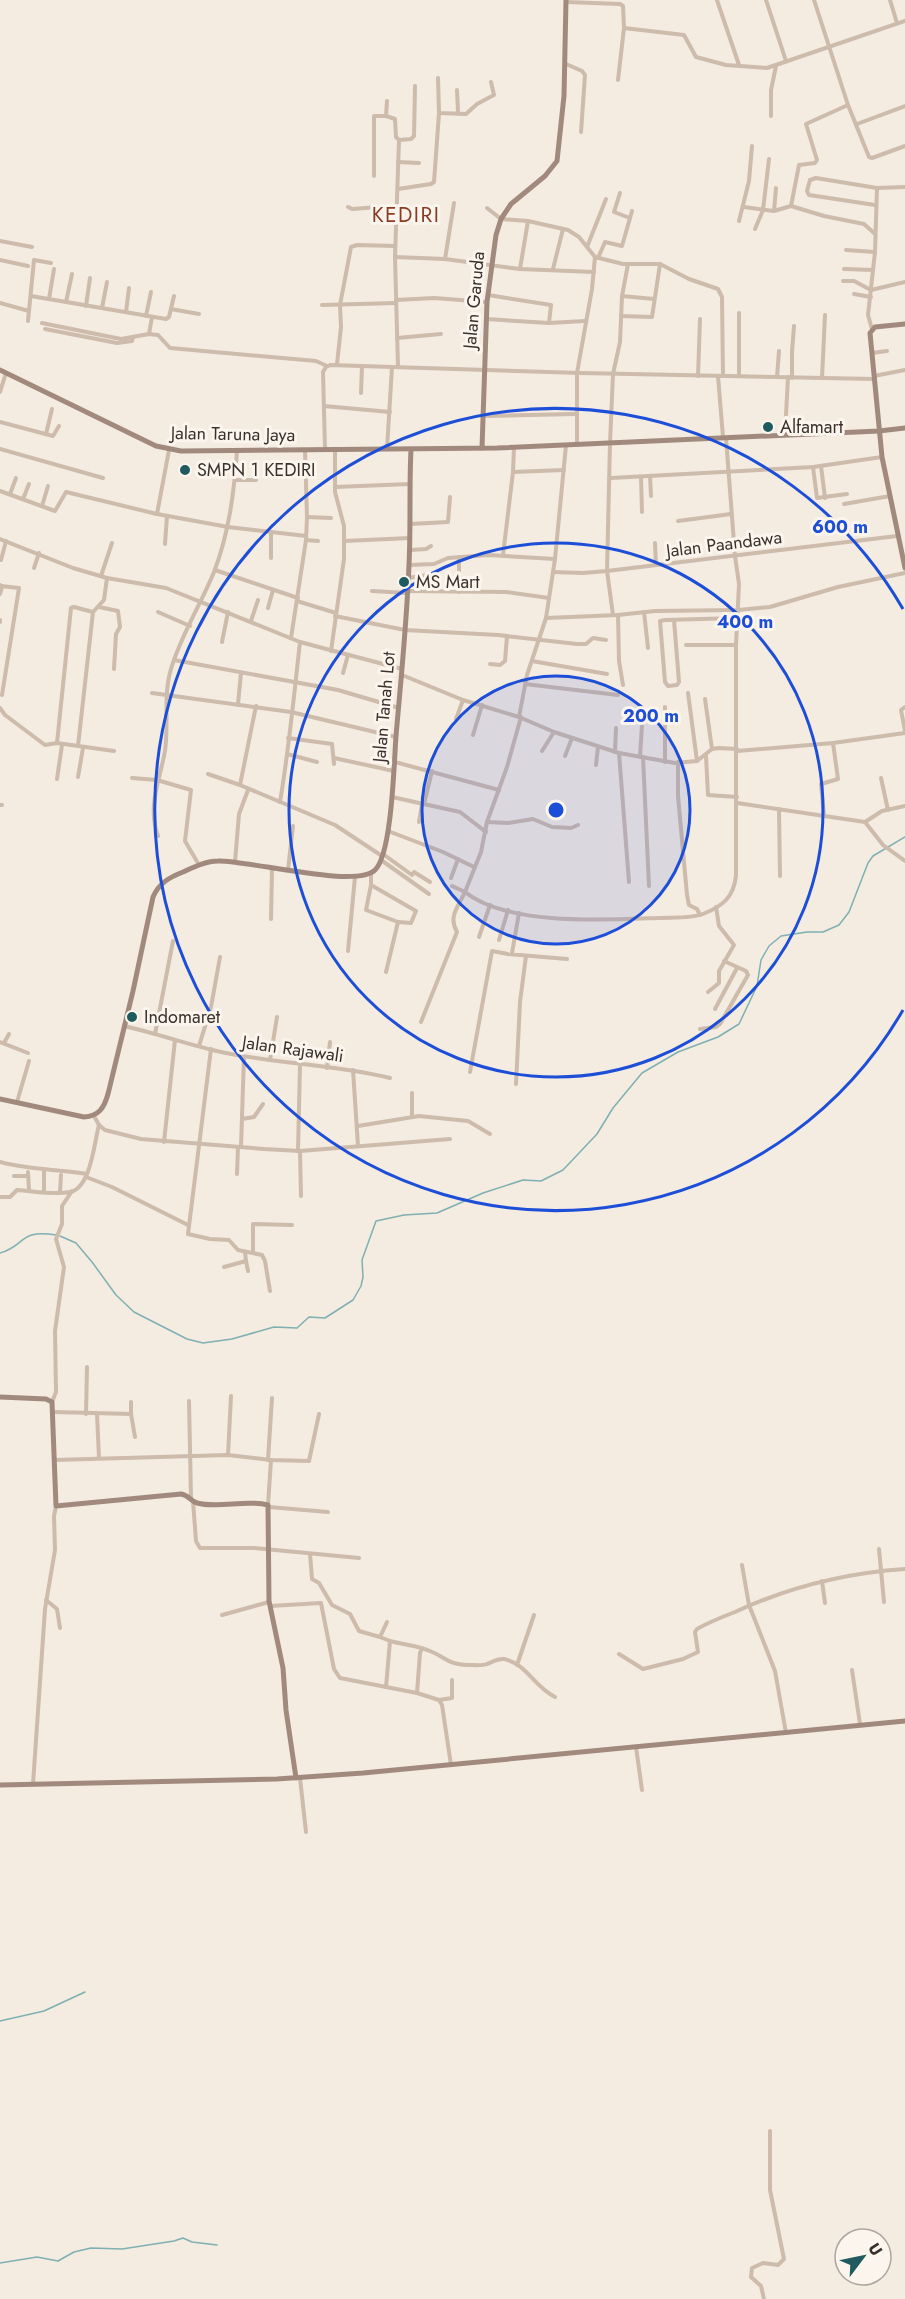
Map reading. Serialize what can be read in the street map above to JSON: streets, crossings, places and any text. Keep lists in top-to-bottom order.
{
  "streets": {
    "street": [
      "Jalan Garuda",
      "Jalan Taruna Jaya",
      "Jalan Paandawa",
      "Jalan Tanah Lot",
      "Jalan Rajawali"
    ]
  },
  "crossings": [
    ["Jalan Taruna Jaya", "Jalan Tanah Lot"]
  ],
  "districts": ["KEDIRI"],
  "places": [
    "Alfamart",
    "SMPN 1 KEDIRI",
    "MS Mart",
    "Indomaret"
  ],
  "north": "top right",
  "rings": ["600 m", "400 m", "200 m"]
}
